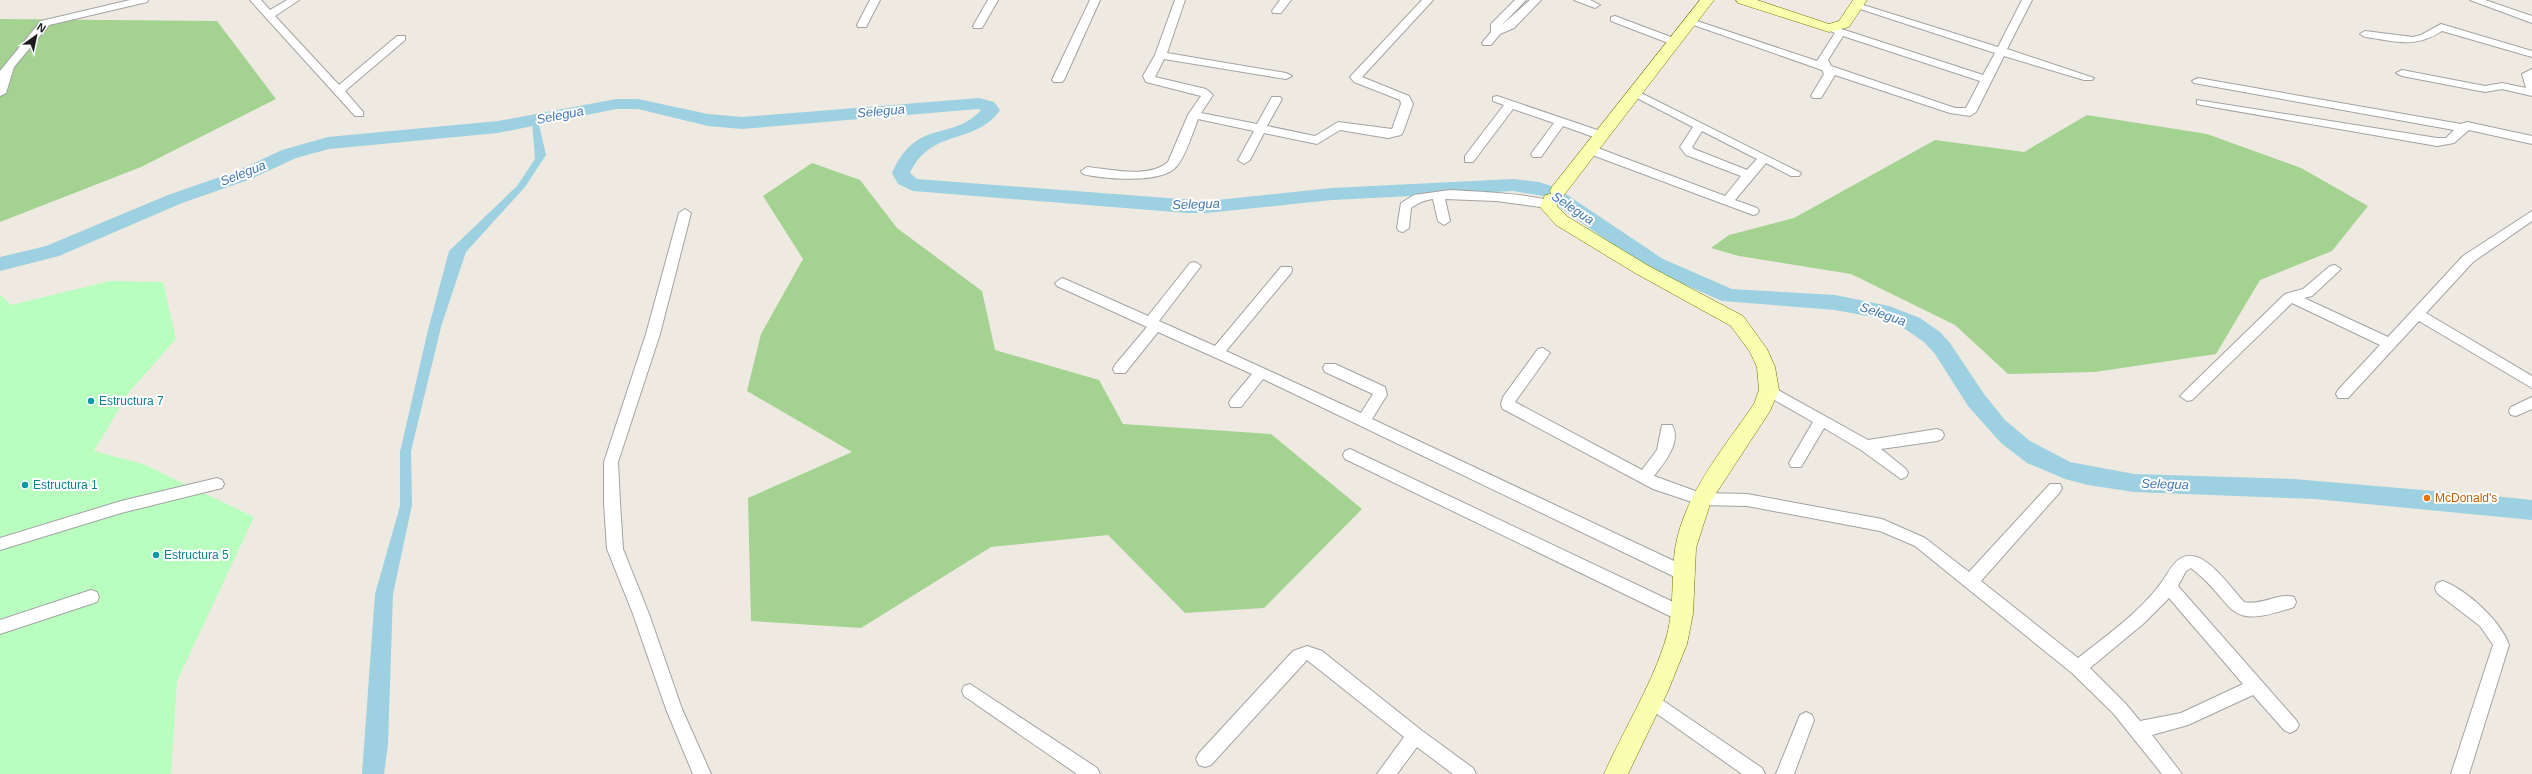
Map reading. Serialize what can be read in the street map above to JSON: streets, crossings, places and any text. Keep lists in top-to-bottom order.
{
  "water": ["Selegua"],
  "places": [
    "Estructura 7",
    "Estructura 1",
    "McDonald's",
    "Estructura 5"
  ],
  "north": "top right"
}
